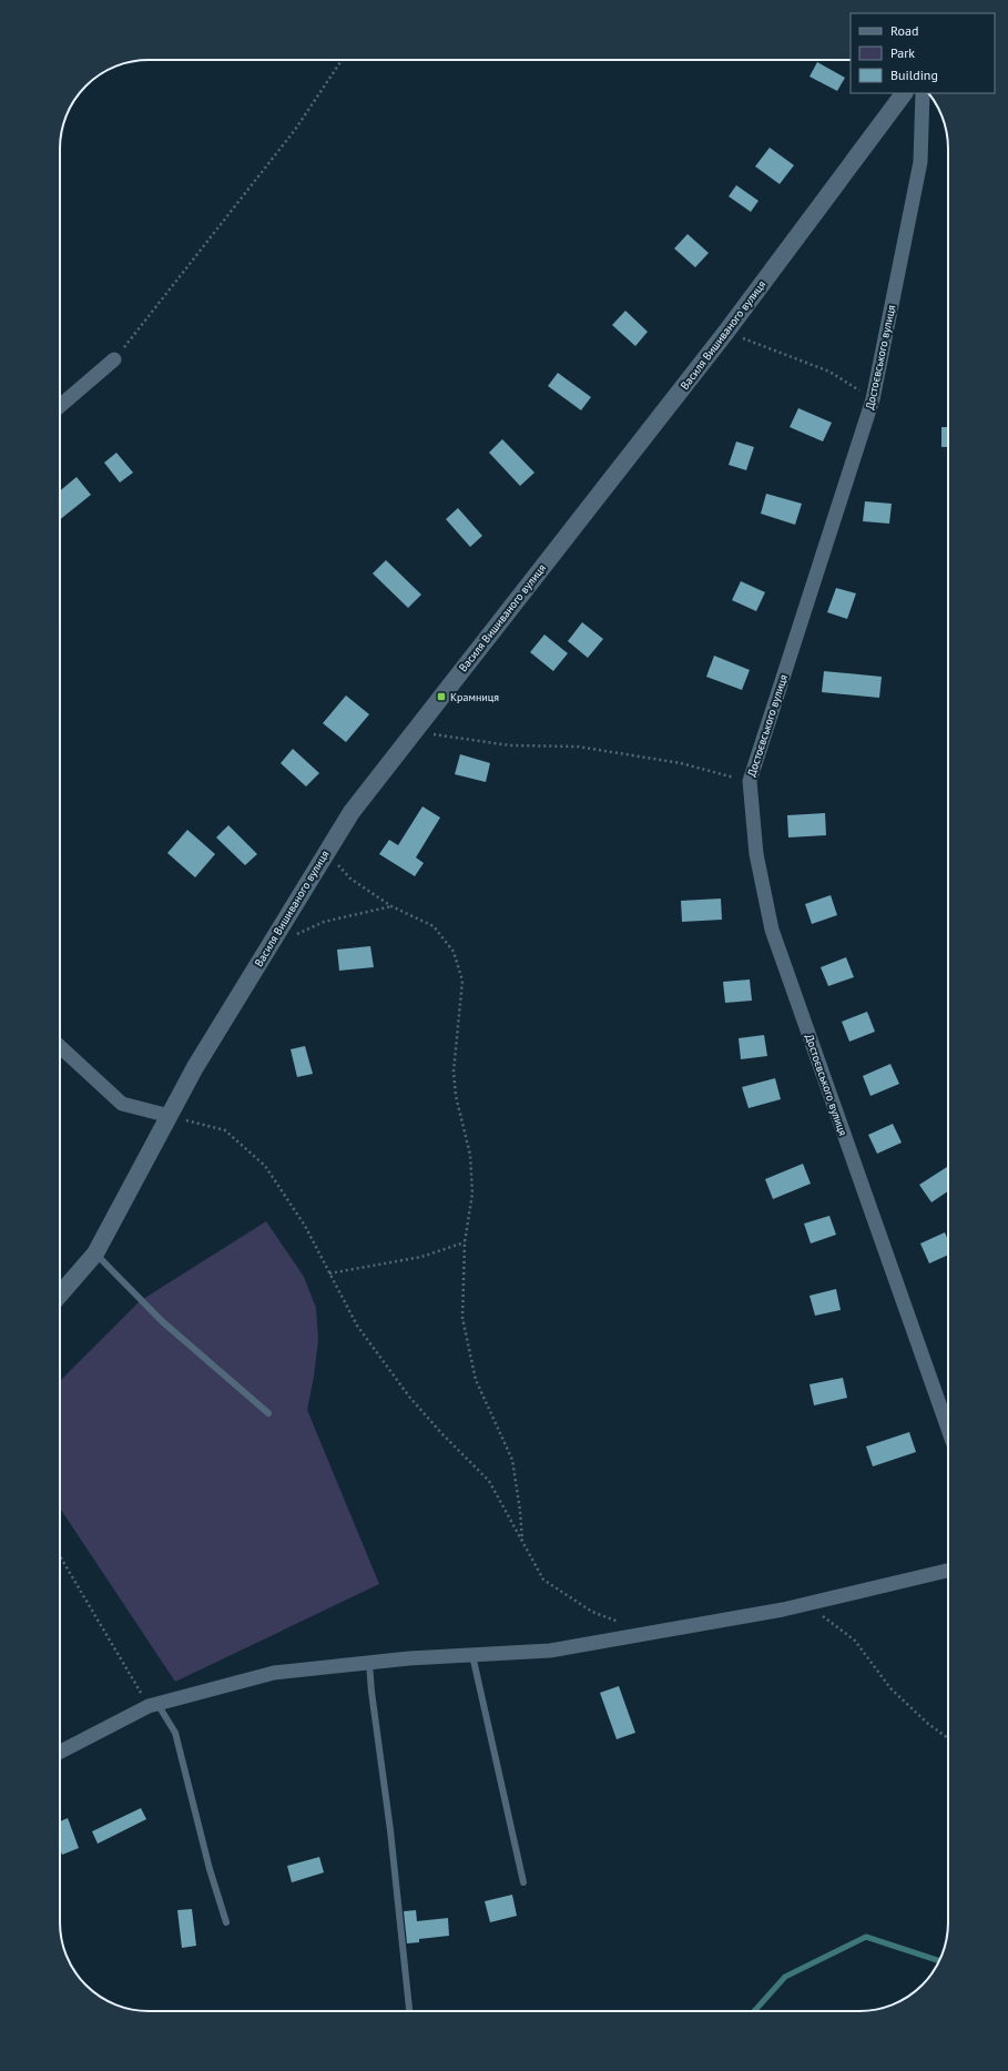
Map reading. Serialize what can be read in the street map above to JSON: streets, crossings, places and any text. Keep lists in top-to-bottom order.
{
  "streets": {
    "street": ["Василя Вишиваного вулиця", "Достоєвського вулиця"]
  },
  "places": {
    "transit": ["Крамниця"]
  },
  "legend": ["Road", "Park", "Building"]
}
